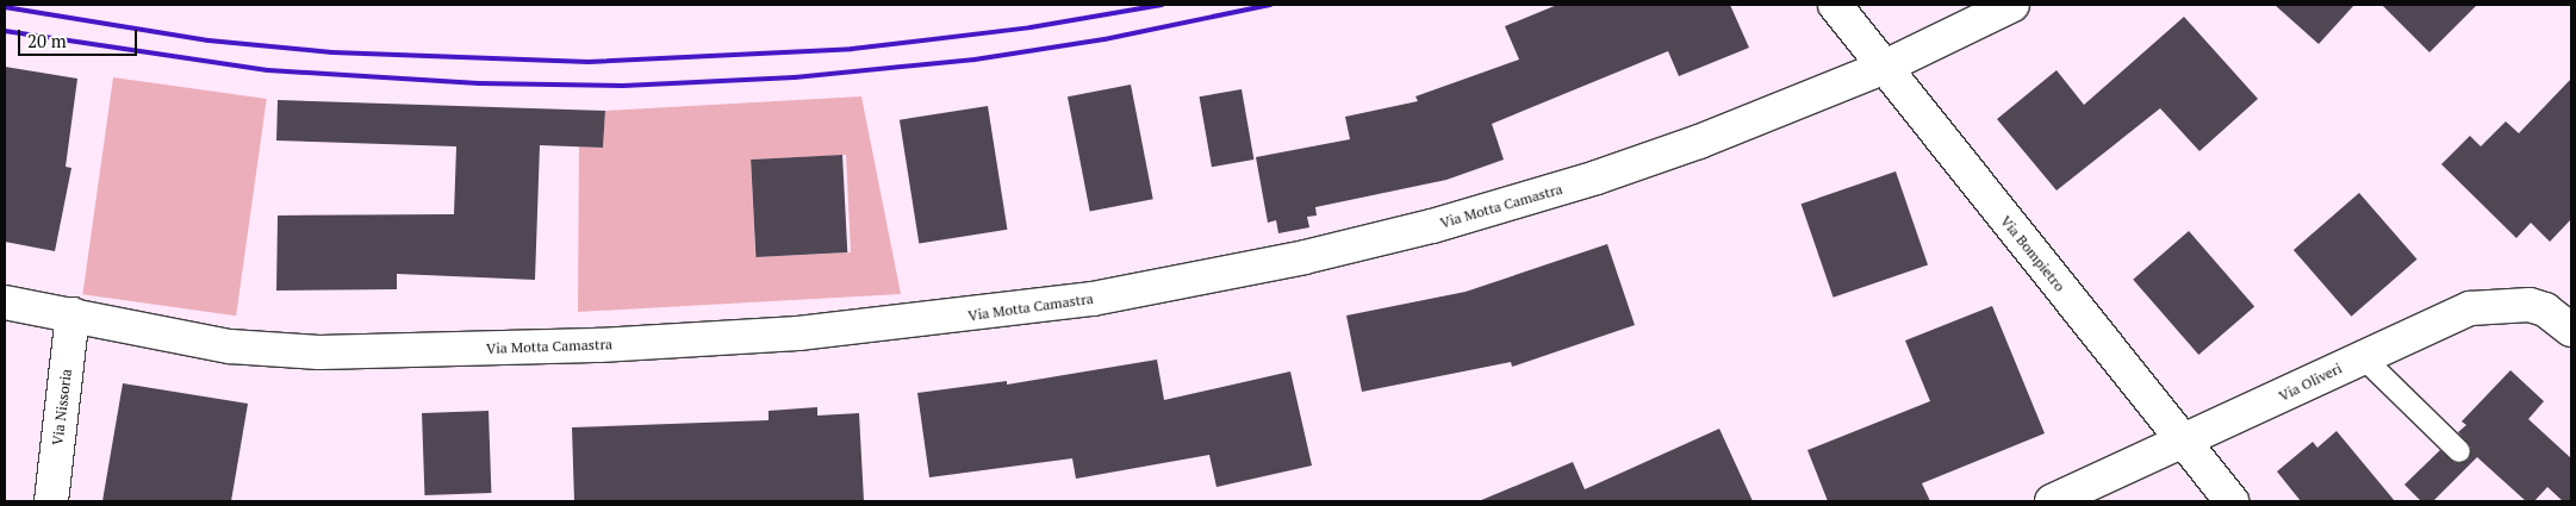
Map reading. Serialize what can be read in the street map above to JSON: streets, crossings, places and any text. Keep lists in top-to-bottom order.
{
  "streets": {
    "street": [
      "Via Motta Camastra",
      "Via Bompietro",
      "Via Oliveri",
      "Via Nissoria"
    ]
  },
  "crossings": [
    ["Via Motta Camastra", "Via Bompietro"],
    ["Via Motta Camastra", "Via Nissoria"],
    ["Via Bompietro", "Via Oliveri"]
  ],
  "scale_bar": "20 m"
}
